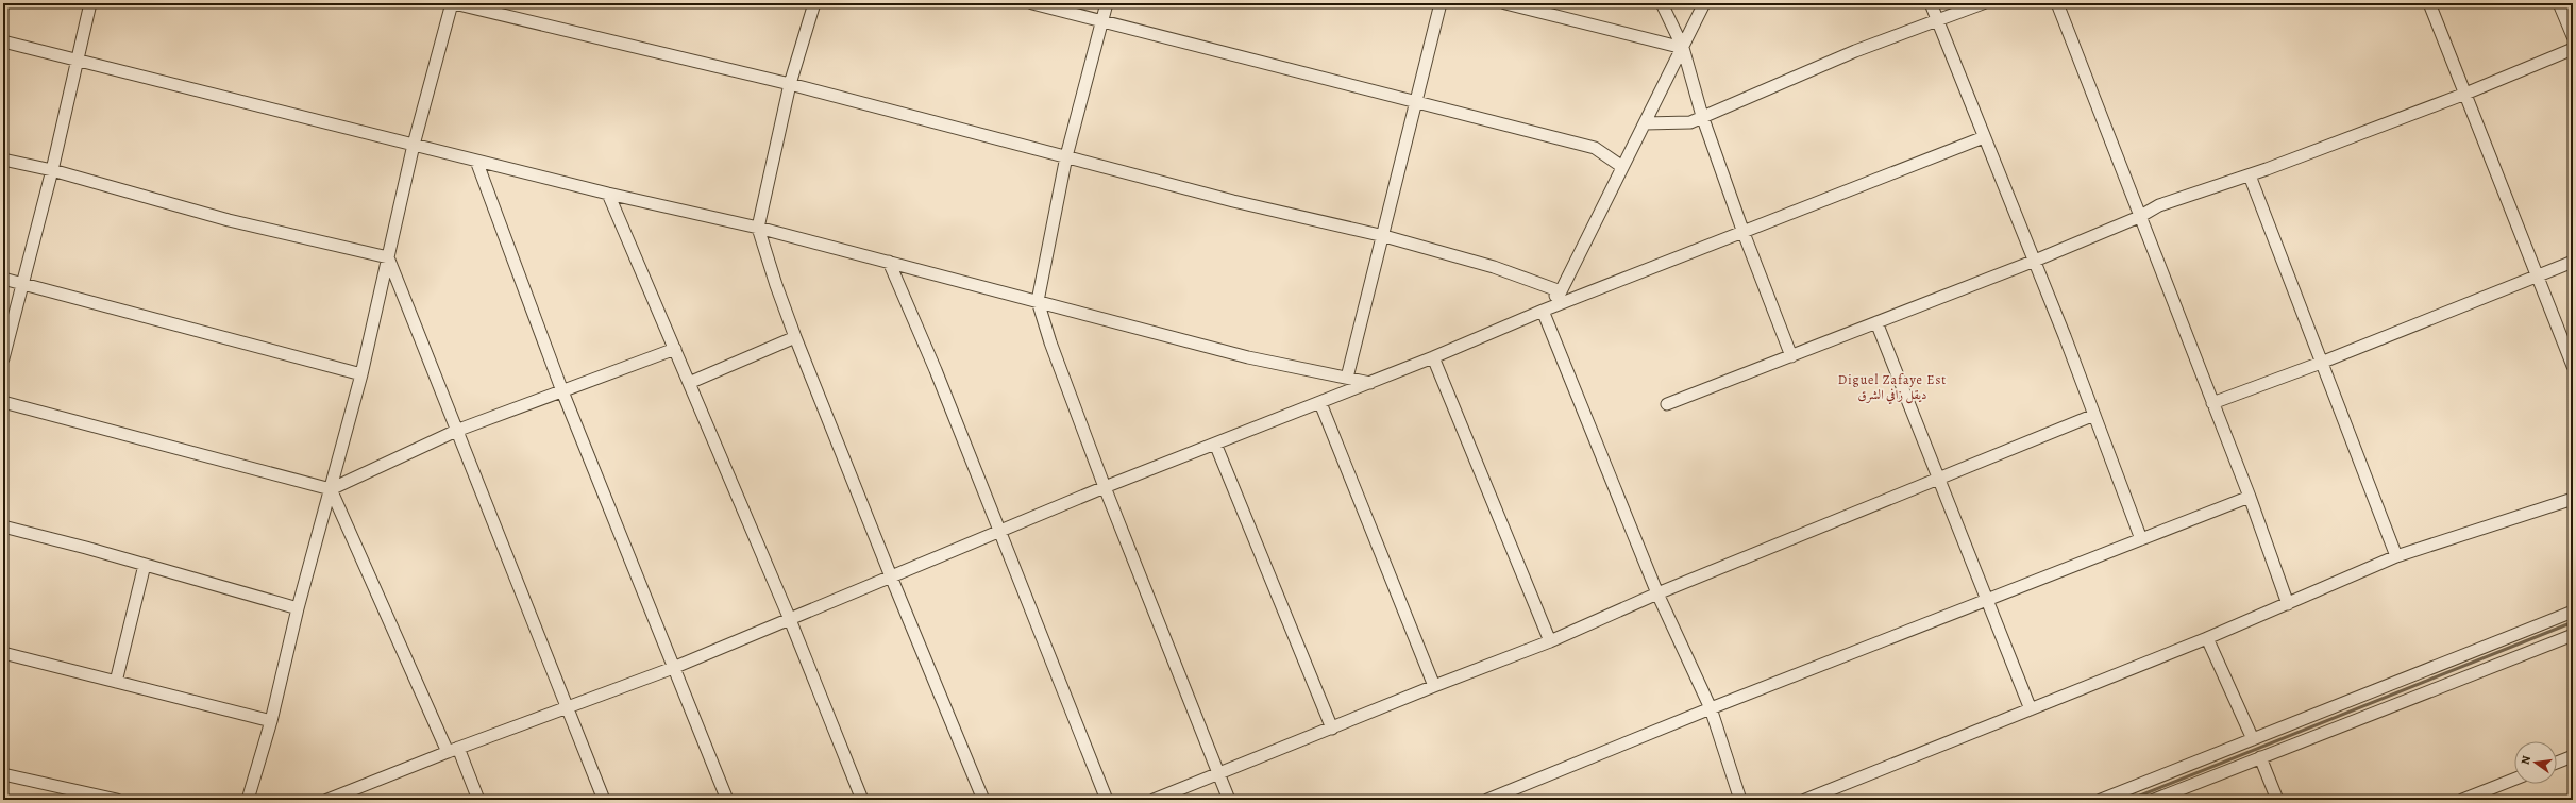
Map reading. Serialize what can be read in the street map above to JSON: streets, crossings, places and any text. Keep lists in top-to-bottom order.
{
  "districts": ["Diguel Zafaye Est ديقل زافي الشرق"],
  "north": "left"
}
